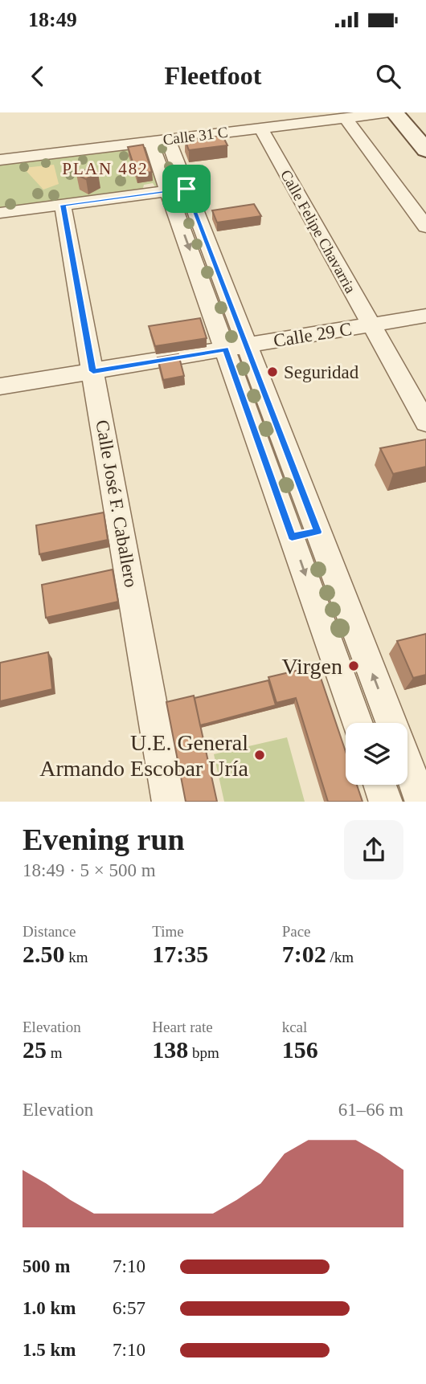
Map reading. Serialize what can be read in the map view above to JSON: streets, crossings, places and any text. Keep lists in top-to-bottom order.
{
  "streets": {
    "street": [
      "Calle 31 C",
      "Calle Felipe Chavarria",
      "Calle 29 C",
      "Calle José F. Caballero"
    ]
  },
  "crossings": [
    ["Calle 31 C", "Calle Felipe Chavarria"],
    ["Calle Felipe Chavarria", "Calle 29 C"],
    ["Calle 29 C", "Calle José F. Caballero"]
  ],
  "districts": ["PLAN 482"],
  "places": ["Seguridad", "Virgen", "U.E. General Armando Escobar Uría"],
  "page": {
    "status": "18:49",
    "header": "Fleetfoot",
    "heading": ["Evening run", "18:49 · 5 × 500 m"],
    "stats": [
      ["Distance", "2.50 km"],
      ["Time", "17:35"],
      ["Pace", "7:02 /km"],
      ["Elevation", "25 m"],
      ["Heart rate", "138 bpm"],
      ["kcal", "156"]
    ],
    "chart": ["Elevation", "61–66 m"],
    "list": [
      {
        "name": "500 m",
        "note": "7:10"
      },
      {
        "name": "1.0 km",
        "note": "6:57"
      },
      {
        "name": "1.5 km",
        "note": "7:10"
      }
    ]
  }
}
